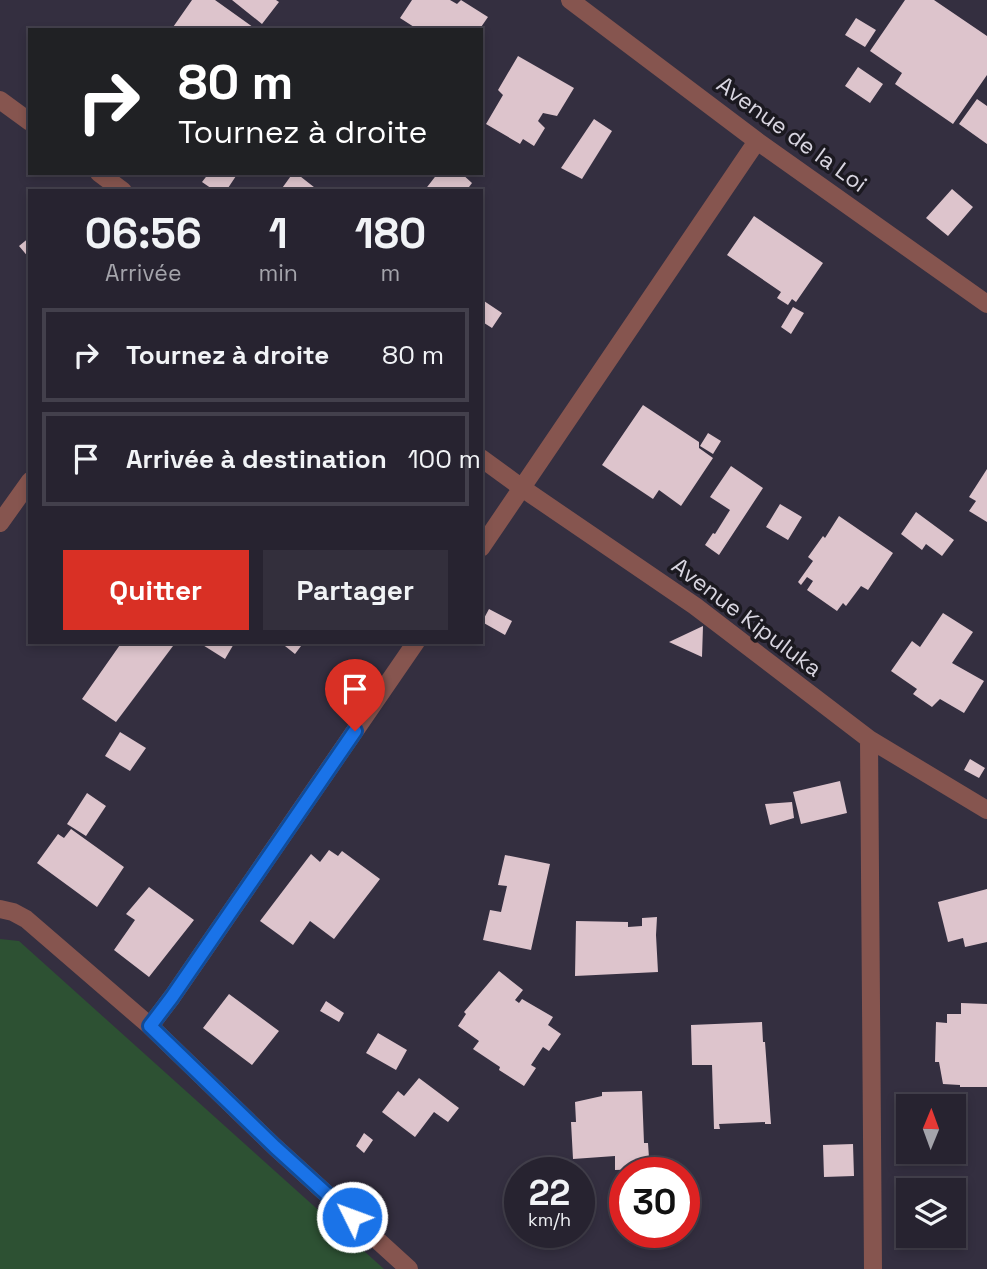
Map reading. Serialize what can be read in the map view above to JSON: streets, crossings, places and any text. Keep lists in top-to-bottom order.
{
  "streets": {
    "street": ["Avenue de la Loi", "Avenue Kipuluka"]
  },
  "north": "top",
  "page": {
    "turn": ["80 m", "Tournez à droite"],
    "eta": [
      "06:56",
      "Arrivée",
      "1",
      "min",
      "180",
      "m"
    ],
    "list": [
      {
        "name": "Tournez à droite",
        "value": "80 m"
      },
      {
        "name": "Arrivée à destination",
        "value": "100 m"
      }
    ],
    "buttons": ["Quitter", "Partager"],
    "speed": "22 km/h",
    "limit": "30"
  }
}
